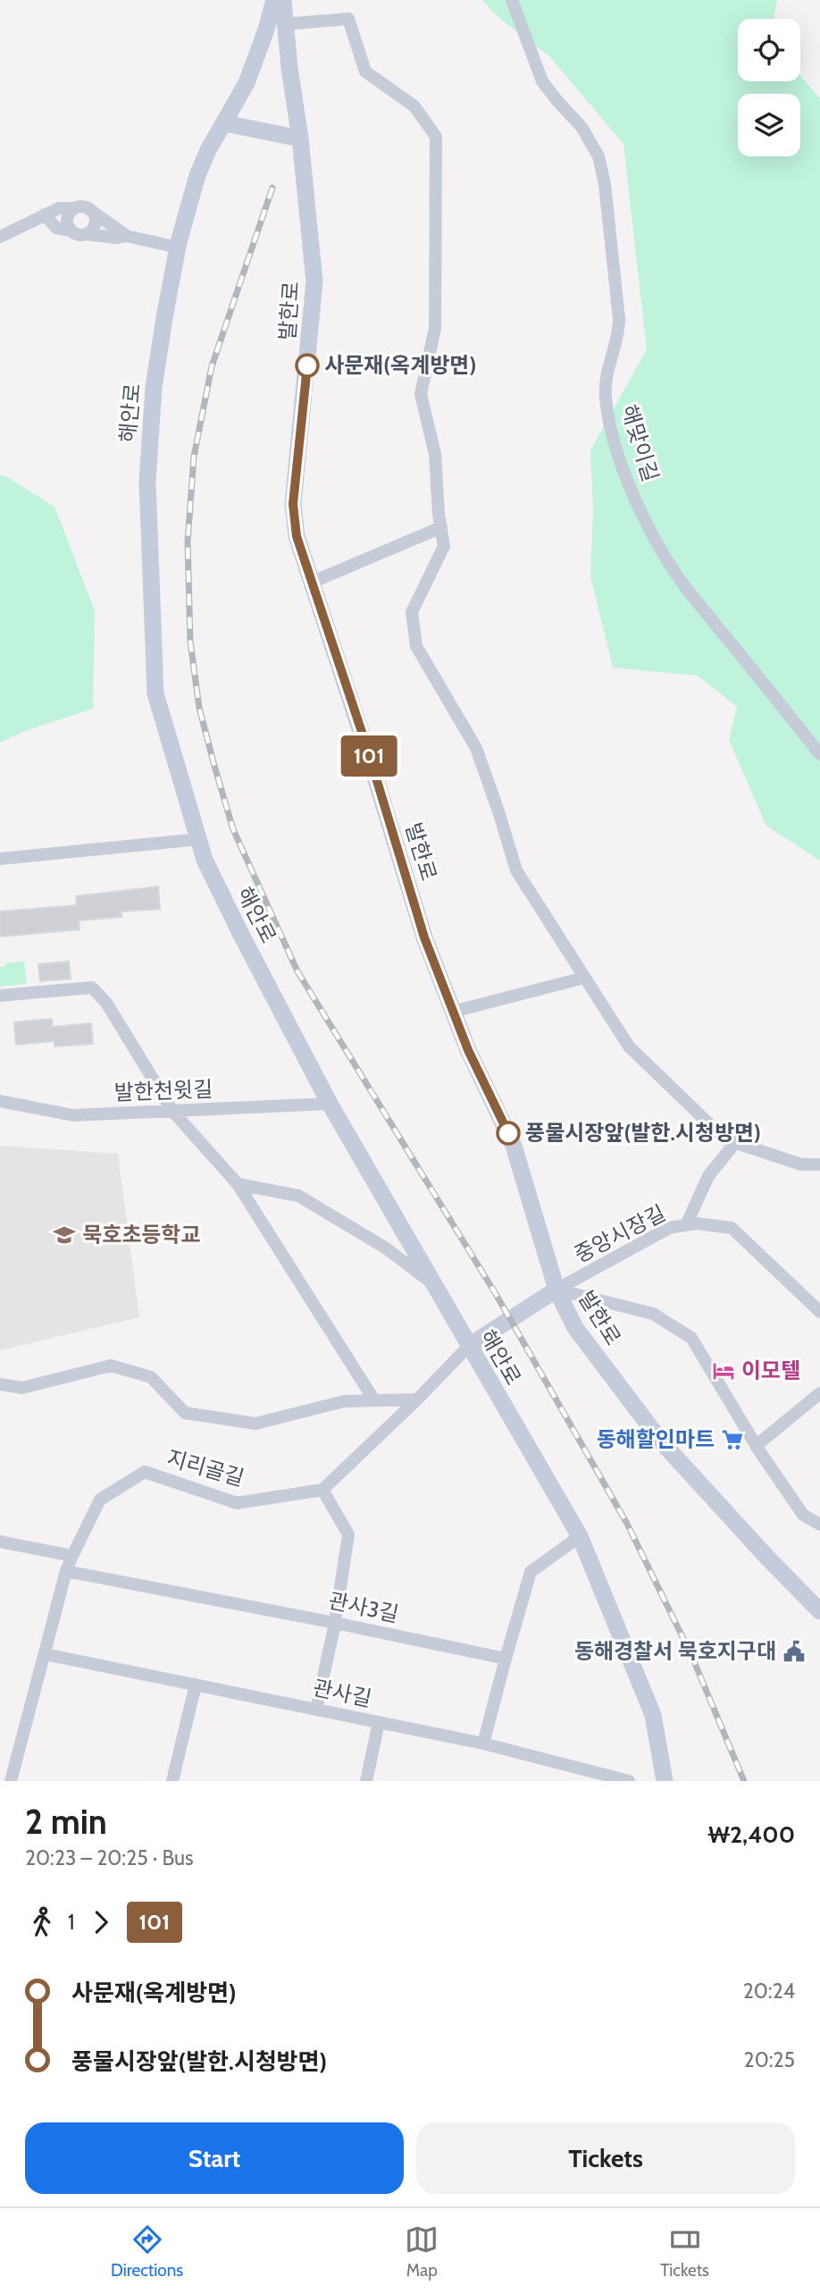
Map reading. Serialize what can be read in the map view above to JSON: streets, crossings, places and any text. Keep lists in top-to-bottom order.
{
  "streets": {
    "street": [
      "발한로",
      "해안로",
      "해맞이길",
      "발한천윗길",
      "중앙시장길",
      "지리골길",
      "관사3길",
      "관사길"
    ]
  },
  "crossings": [
    ["발한로", "중앙시장길"],
    ["해안로", "발한천윗길"],
    ["지리골길", "관사3길"],
    ["지리골길", "관사길"]
  ],
  "places": {
    "other": ["사문재(옥계방면)", "풍물시장앞(발한.시청방면)"],
    "school or university": ["묵호초등학교"],
    "hotel": ["이모텔"],
    "supermarket": ["동해할인마트"],
    "public building": ["동해경찰서 묵호지구대"]
  },
  "lines": ["bus line 101"],
  "page": {
    "on_map": "101",
    "heading": ["2 min", "20:23 – 20:25 · Bus", "₩2,400"],
    "legs": ["1", "101"],
    "list": [
      {
        "name": "사문재(옥계방면)",
        "value": "20:24"
      },
      {
        "name": "풍물시장앞(발한.시청방면)",
        "value": "20:25"
      }
    ],
    "buttons": ["Start", "Tickets"],
    "tabs": ["Directions", "Map", "Tickets"]
  }
}
